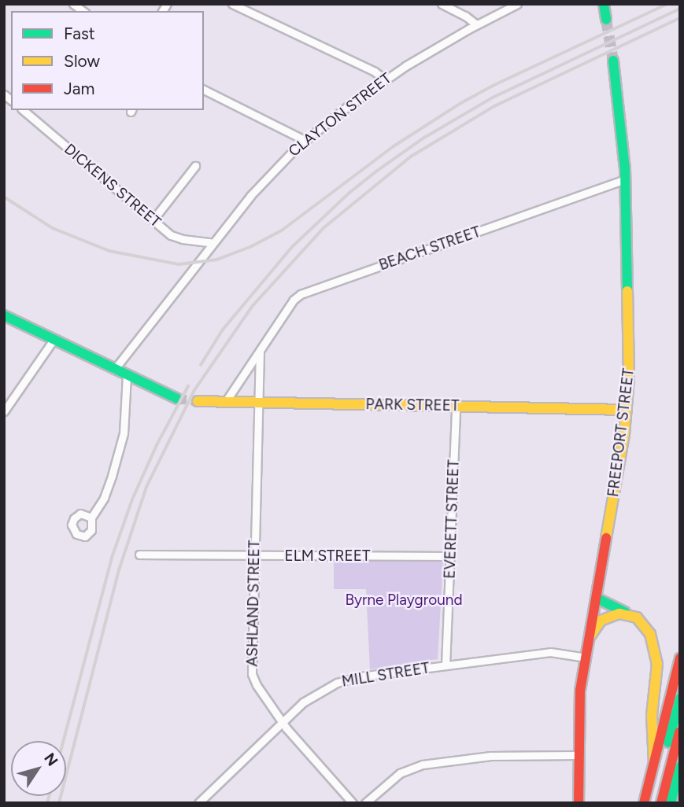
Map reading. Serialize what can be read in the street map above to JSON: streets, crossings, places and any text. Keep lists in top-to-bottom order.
{
  "streets": {
    "main road": ["PARK STREET", "FREEPORT STREET"],
    "street": [
      "CLAYTON STREET",
      "DICKENS STREET",
      "BEACH STREET",
      "EVERETT STREET",
      "ELM STREET",
      "ASHLAND STREET",
      "MILL STREET"
    ]
  },
  "crossings": [
    ["CLAYTON STREET", "DICKENS STREET"],
    ["BEACH STREET", "PARK STREET"],
    ["BEACH STREET", "FREEPORT STREET"],
    ["PARK STREET", "FREEPORT STREET"],
    ["PARK STREET", "EVERETT STREET"],
    ["PARK STREET", "ASHLAND STREET"],
    ["FREEPORT STREET", "MILL STREET"],
    ["EVERETT STREET", "ELM STREET"],
    ["EVERETT STREET", "MILL STREET"],
    ["ELM STREET", "ASHLAND STREET"],
    ["ASHLAND STREET", "MILL STREET"]
  ],
  "parks": ["Byrne Playground"],
  "legend": ["Fast", "Slow", "Jam"],
  "north": "top right"
}
